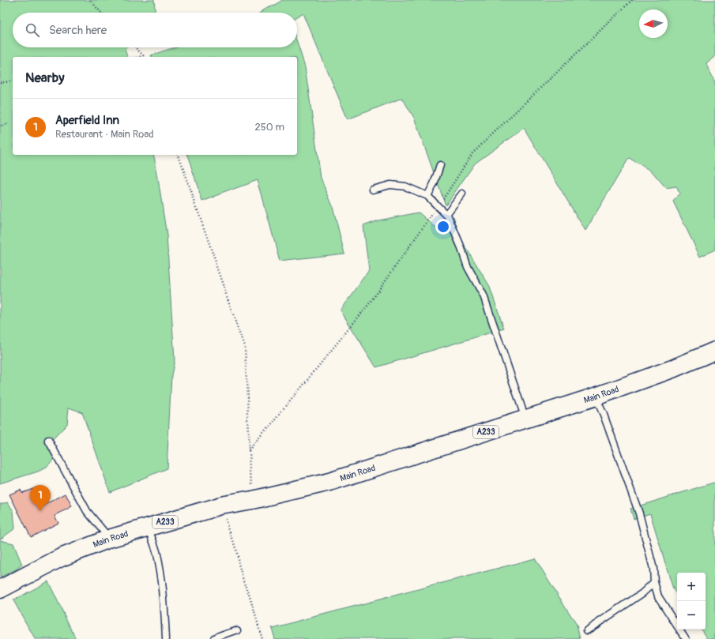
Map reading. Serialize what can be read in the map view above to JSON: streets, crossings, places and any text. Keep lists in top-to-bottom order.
{
  "streets": {
    "main road": ["Main Road", "A233"]
  },
  "north": "left",
  "page": {
    "search": "Search here",
    "heading": "Nearby",
    "list": [
      {
        "mark": "1",
        "name": "Aperfield Inn",
        "note": "Restaurant · Main Road",
        "value": "250 m"
      }
    ],
    "pins": "1",
    "map_buttons": ["+", "−"]
  }
}
